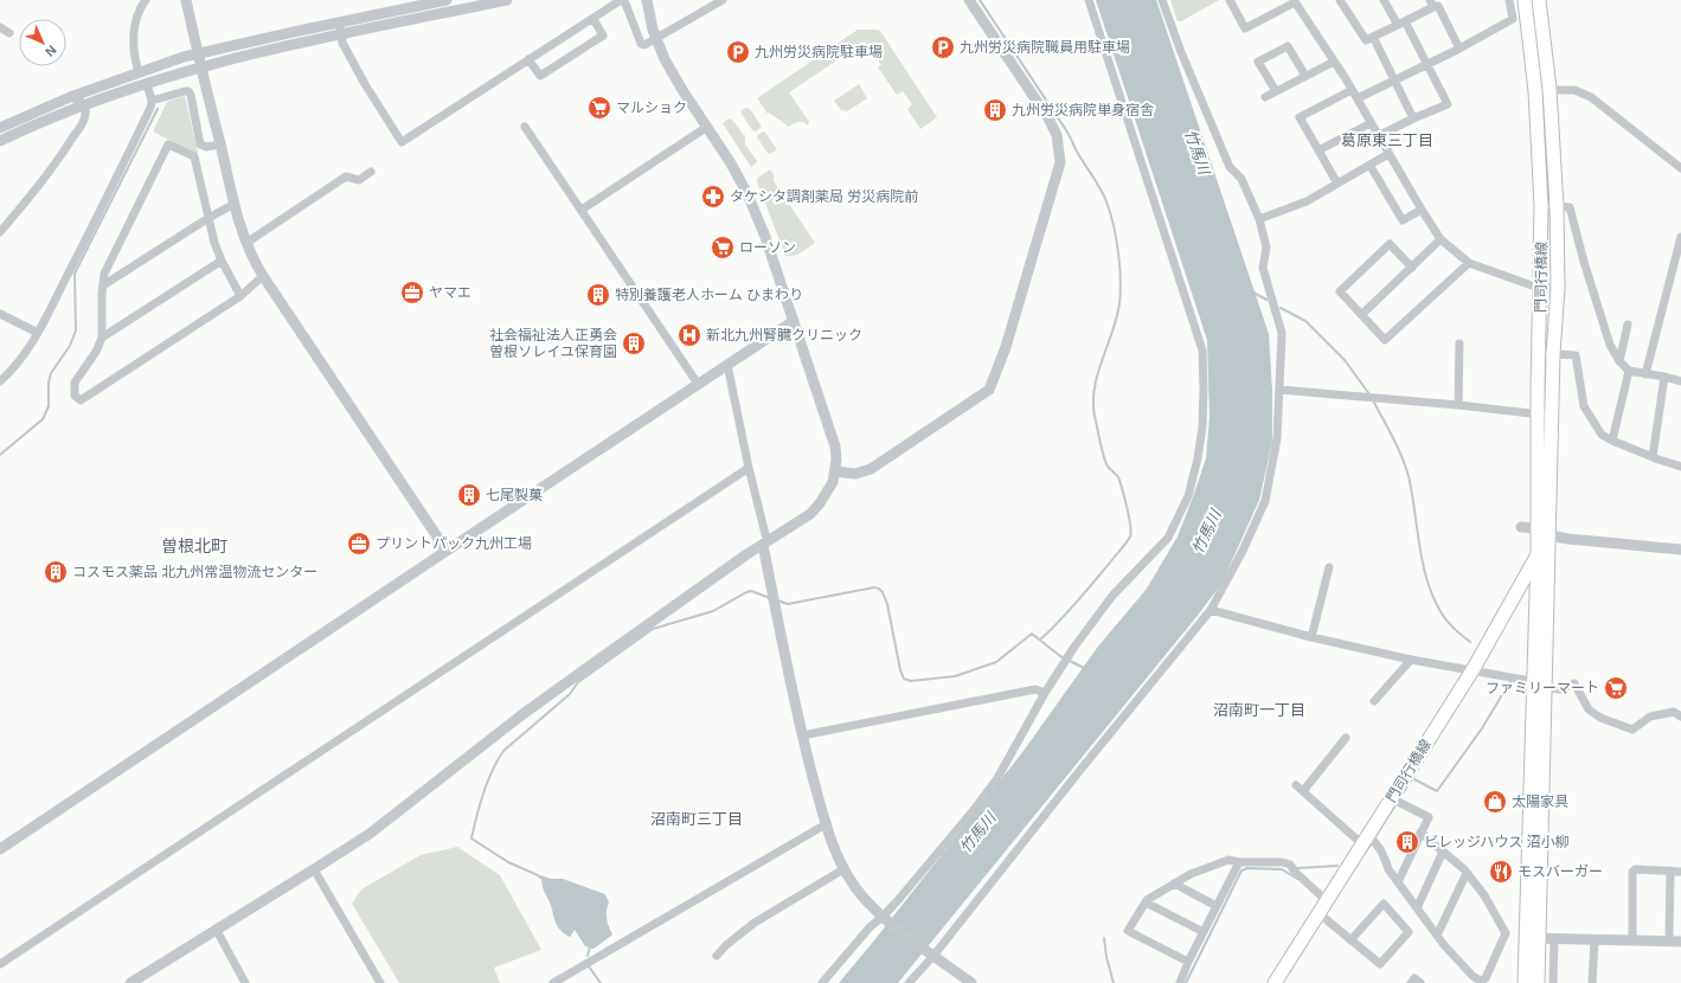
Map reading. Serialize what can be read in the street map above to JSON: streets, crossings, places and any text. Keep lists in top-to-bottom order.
{
  "streets": {
    "main road": ["門司行橋線"]
  },
  "districts": [
    "葛原東三丁目",
    "曽根北町",
    "沼南町一丁目",
    "沼南町三丁目"
  ],
  "water": ["竹馬川"],
  "places": {
    "parking": ["九州労災病院職員用駐車場", "九州労災病院駐車場"],
    "supermarket": ["マルショク", "ローソン", "ファミリーマート"],
    "building": [
      "九州労災病院単身宿舎",
      "特別養護老人ホーム ひまわり",
      "社会福祉法人正勇会 曽根ソレイユ保育園",
      "七尾製菓",
      "コスモス薬品 北九州常温物流センター",
      "ビレッジハウス 沼小柳"
    ],
    "pharmacy": ["タケシタ調剤薬局 労災病院前"],
    "office": ["ヤマエ", "プリントパック九州工場"],
    "hospital": ["新北九州腎臓クリニック"],
    "shop": ["太陽家具"],
    "restaurant": ["モスバーガー"]
  },
  "north": "bottom right"
}
